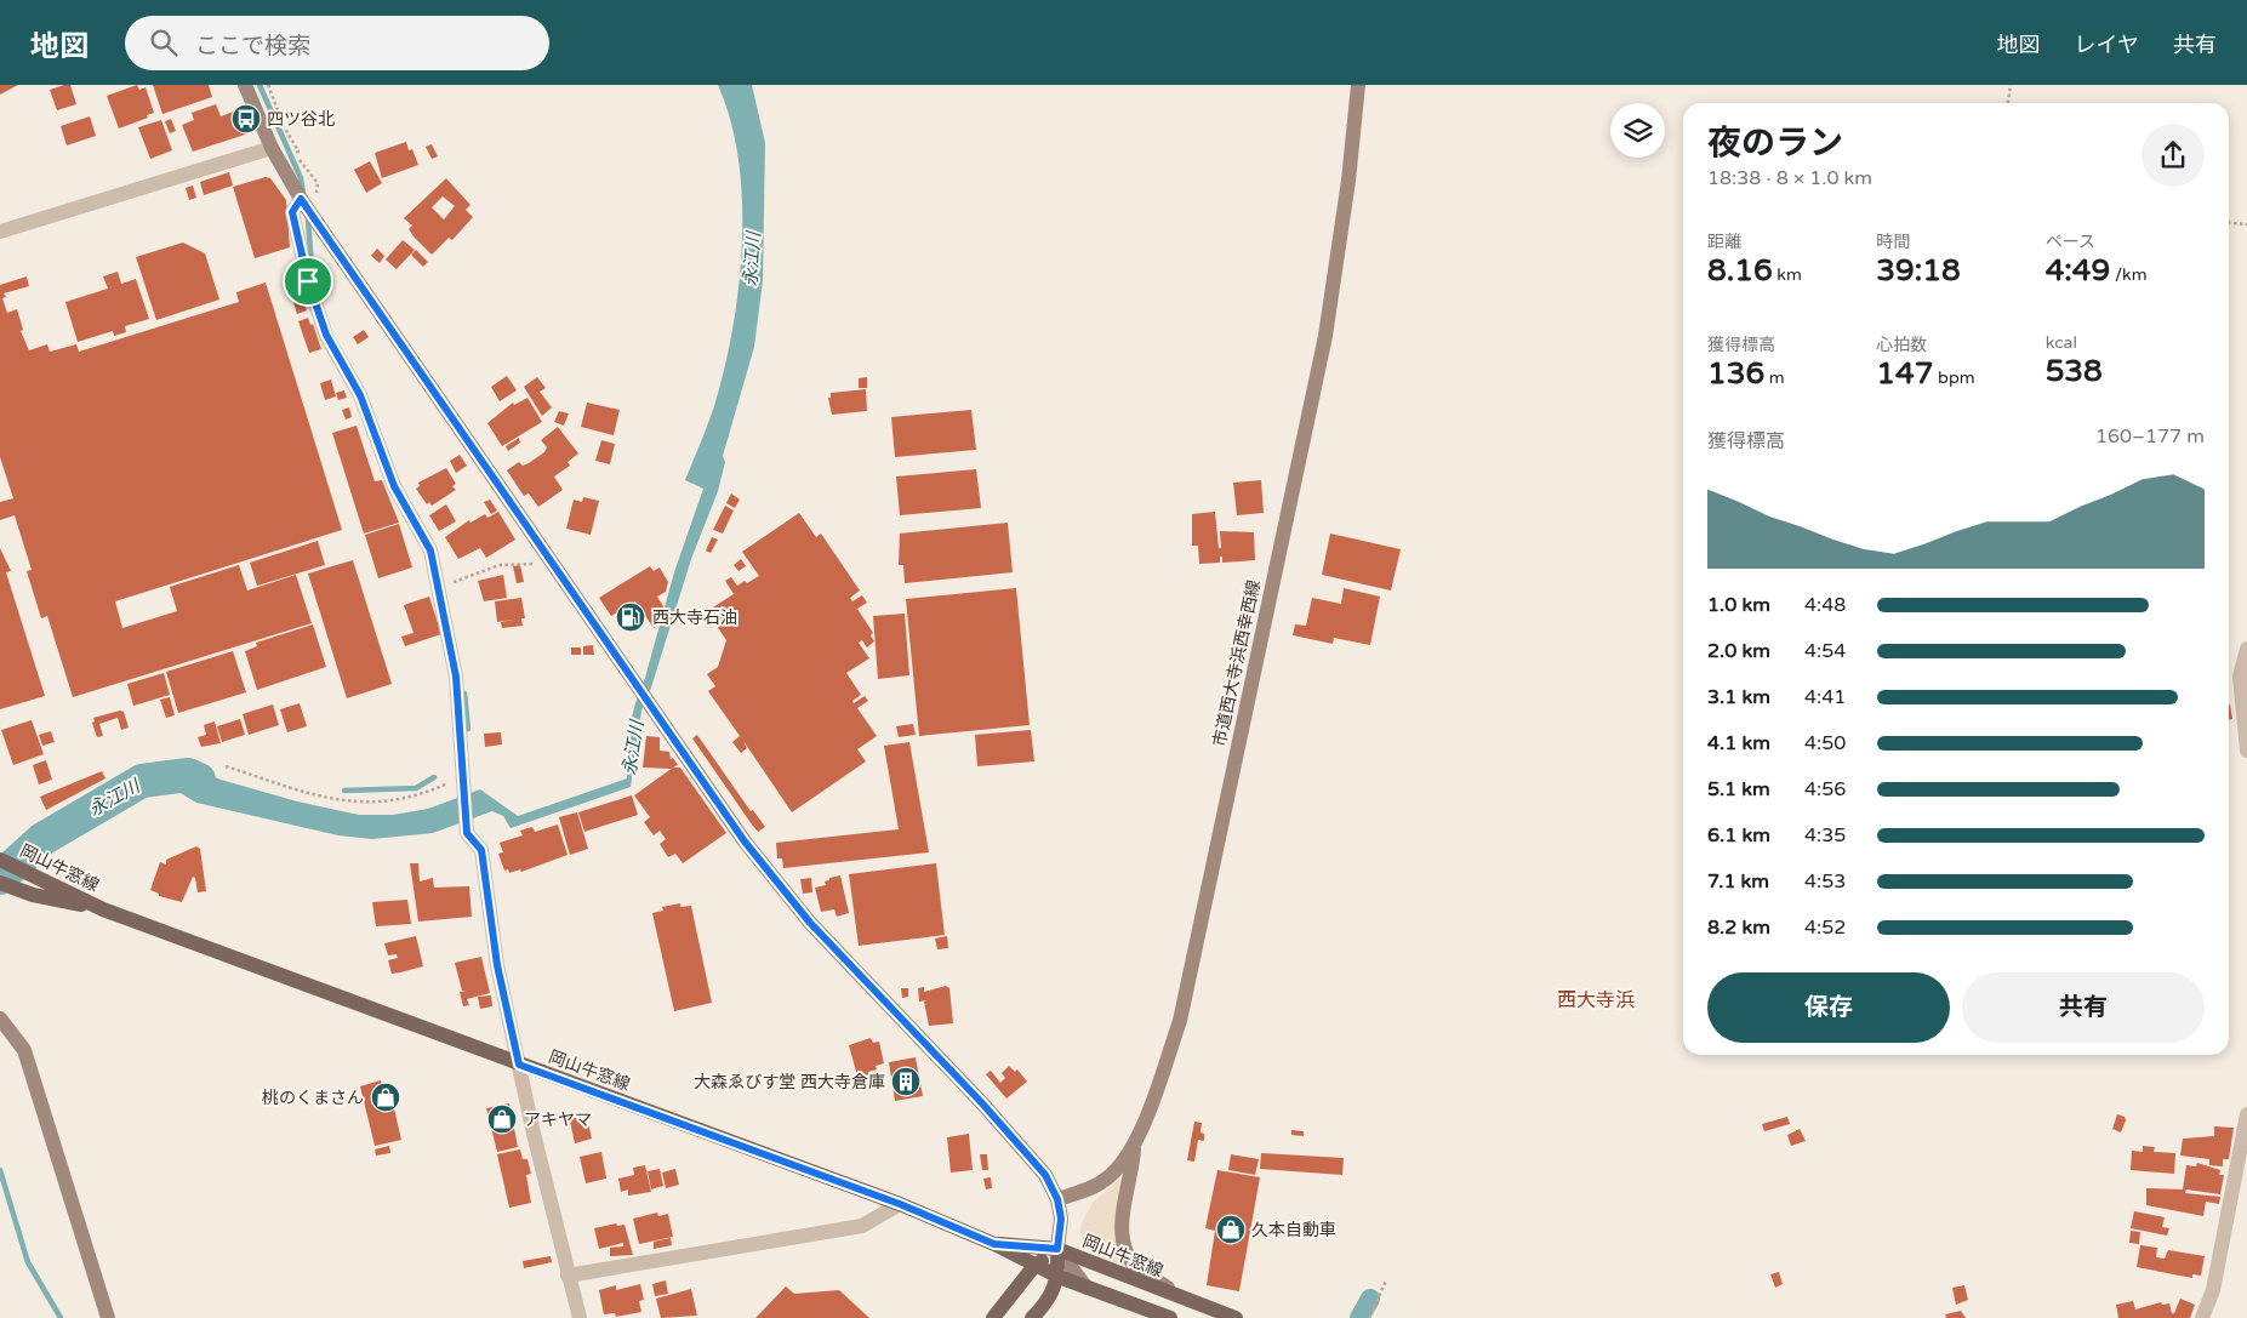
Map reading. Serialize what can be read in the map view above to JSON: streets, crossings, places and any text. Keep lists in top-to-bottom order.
{
  "streets": {
    "main road": ["岡山牛窓線"],
    "street": ["市道西大寺浜西幸西線"]
  },
  "districts": ["西大寺浜"],
  "water": ["永江川"],
  "places": {
    "bus stop": ["四ツ谷北"],
    "fuel station": ["西大寺石油"],
    "building": ["大森ゑびす堂 西大寺倉庫"],
    "shop": ["桃のくまさん", "アキヤマ", "久本自動車"]
  },
  "page": {
    "header": "地図",
    "search": "ここで検索",
    "nav": ["地図", "レイヤ", "共有"],
    "heading": ["夜のラン", "18:38 · 8 × 1.0 km"],
    "stats": [
      ["距離", "8.16 km"],
      ["時間", "39:18"],
      ["ペース", "4:49 /km"],
      ["獲得標高", "136 m"],
      ["心拍数", "147 bpm"],
      ["kcal", "538"]
    ],
    "chart": ["獲得標高", "160–177 m"],
    "list": [
      {
        "name": "1.0 km",
        "note": "4:48"
      },
      {
        "name": "2.0 km",
        "note": "4:54"
      },
      {
        "name": "3.1 km",
        "note": "4:41"
      },
      {
        "name": "4.1 km",
        "note": "4:50"
      },
      {
        "name": "5.1 km",
        "note": "4:56"
      },
      {
        "name": "6.1 km",
        "note": "4:35"
      },
      {
        "name": "7.1 km",
        "note": "4:53"
      },
      {
        "name": "8.2 km",
        "note": "4:52"
      }
    ],
    "buttons": ["保存", "共有"]
  }
}
